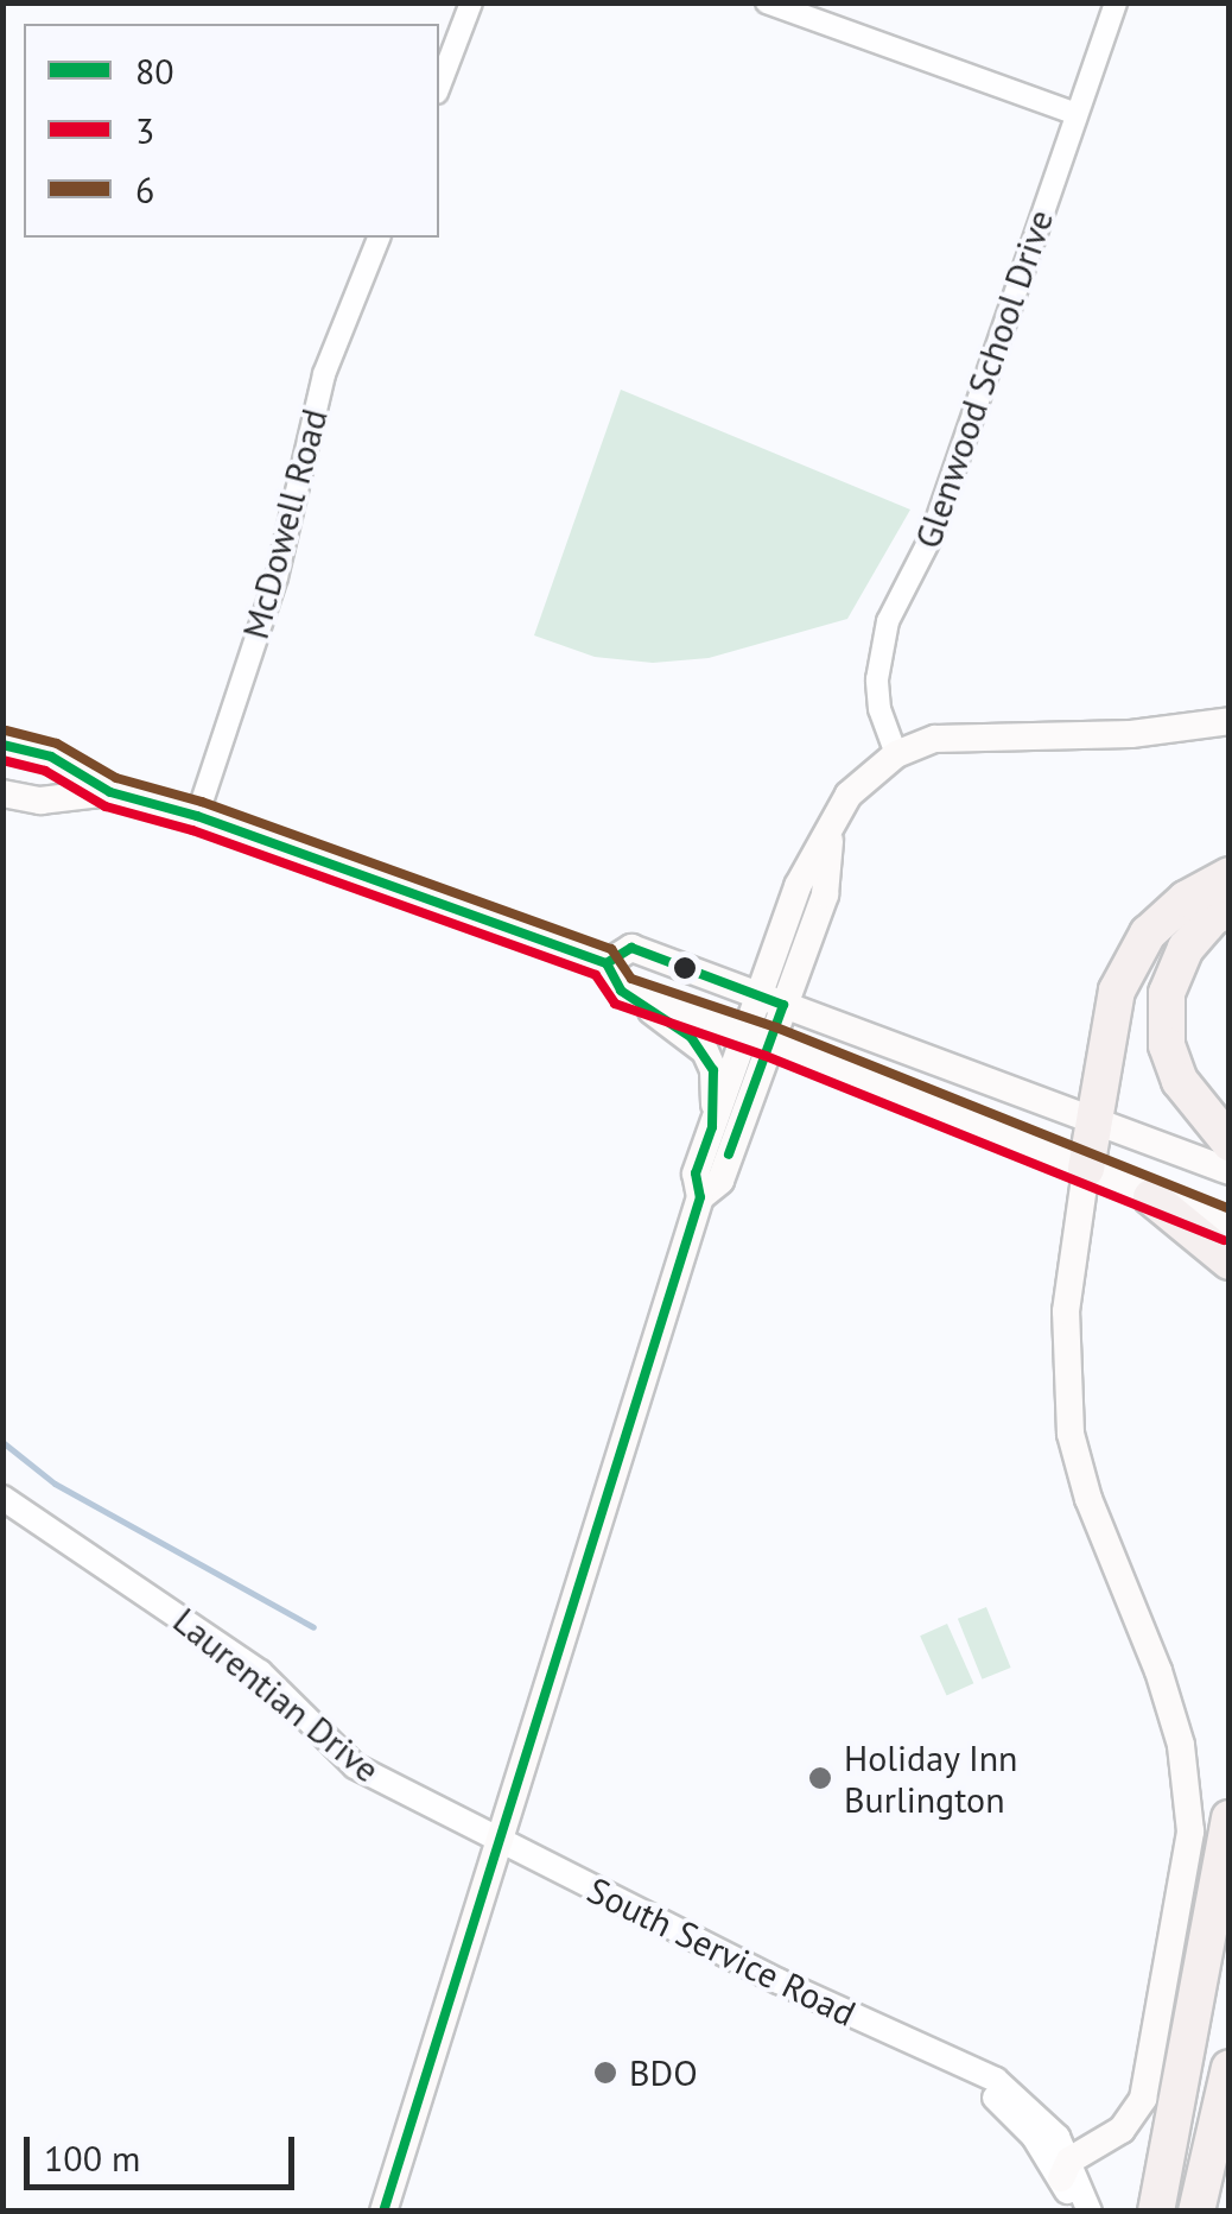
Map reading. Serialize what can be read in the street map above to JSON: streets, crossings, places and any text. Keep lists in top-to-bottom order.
{
  "streets": {
    "street": [
      "Glenwood School Drive",
      "McDowell Road",
      "Laurentian Drive",
      "South Service Road"
    ]
  },
  "crossings": [
    ["Laurentian Drive", "South Service Road"]
  ],
  "places": ["Holiday Inn Burlington", "BDO"],
  "lines": ["transit line 6", "transit line 80", "transit line 3"],
  "legend": ["80", "3", "6"],
  "scale_bar": "100 m"
}
